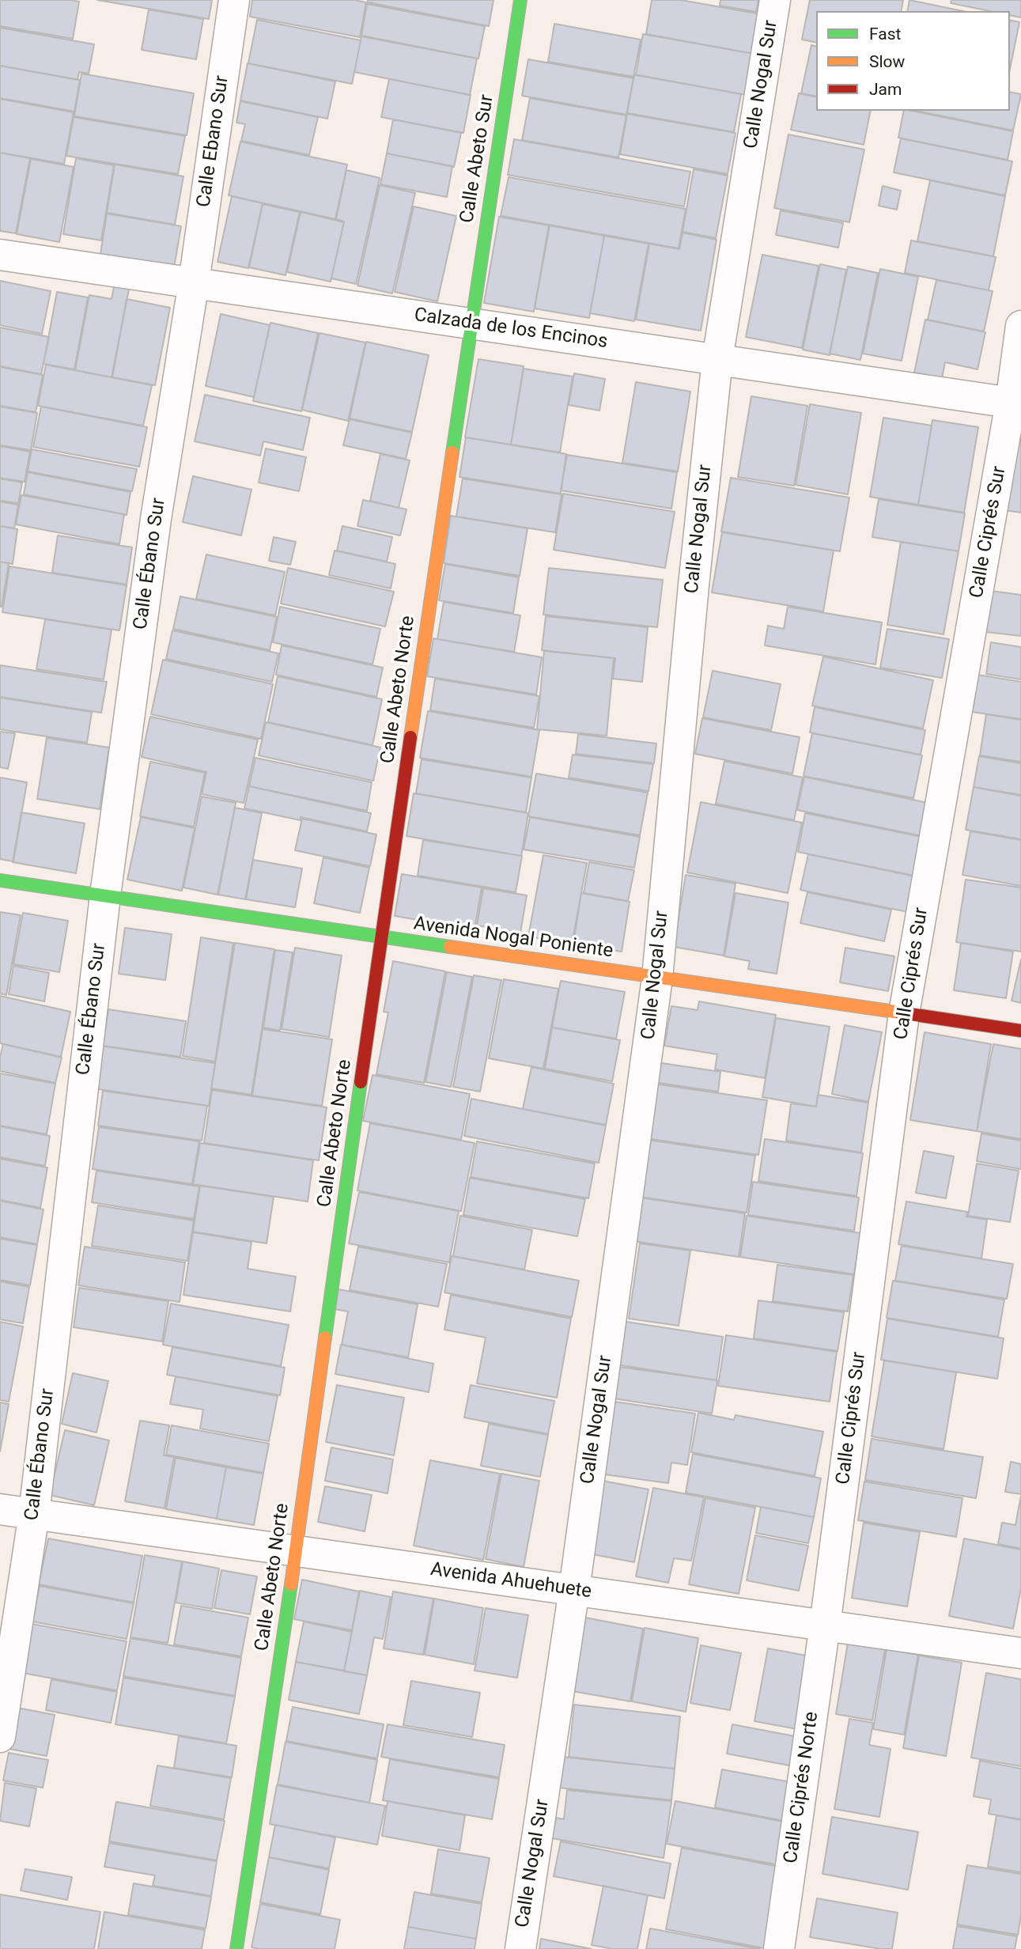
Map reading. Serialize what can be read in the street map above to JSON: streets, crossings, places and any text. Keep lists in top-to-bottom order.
{
  "streets": {
    "street": [
      "Calle Nogal Sur",
      "Calle Ebano Sur",
      "Calle Abeto Sur",
      "Calzada de los Encinos",
      "Calle Ciprés Sur",
      "Calle Ébano Sur",
      "Calle Abeto Norte",
      "Avenida Nogal Poniente",
      "Avenida Ahuehuete",
      "Calle Ciprés Norte"
    ]
  },
  "crossings": [
    ["Calle Nogal Sur", "Calzada de los Encinos"],
    ["Calle Nogal Sur", "Avenida Nogal Poniente"],
    ["Calle Nogal Sur", "Avenida Ahuehuete"],
    ["Calle Ebano Sur", "Calzada de los Encinos"],
    ["Calle Ebano Sur", "Calle Ébano Sur"],
    ["Calle Abeto Sur", "Calzada de los Encinos"],
    ["Calle Abeto Sur", "Calle Abeto Norte"],
    ["Calzada de los Encinos", "Calle Ciprés Sur"],
    ["Calzada de los Encinos", "Calle Ébano Sur"],
    ["Calzada de los Encinos", "Calle Abeto Norte"],
    ["Calle Ciprés Sur", "Avenida Nogal Poniente"],
    ["Calle Ciprés Sur", "Avenida Ahuehuete"],
    ["Calle Ciprés Sur", "Calle Ciprés Norte"],
    ["Calle Ébano Sur", "Avenida Nogal Poniente"],
    ["Calle Ébano Sur", "Avenida Ahuehuete"],
    ["Calle Abeto Norte", "Avenida Nogal Poniente"],
    ["Calle Abeto Norte", "Avenida Ahuehuete"],
    ["Avenida Ahuehuete", "Calle Ciprés Norte"]
  ],
  "legend": ["Fast", "Slow", "Jam"]
}
